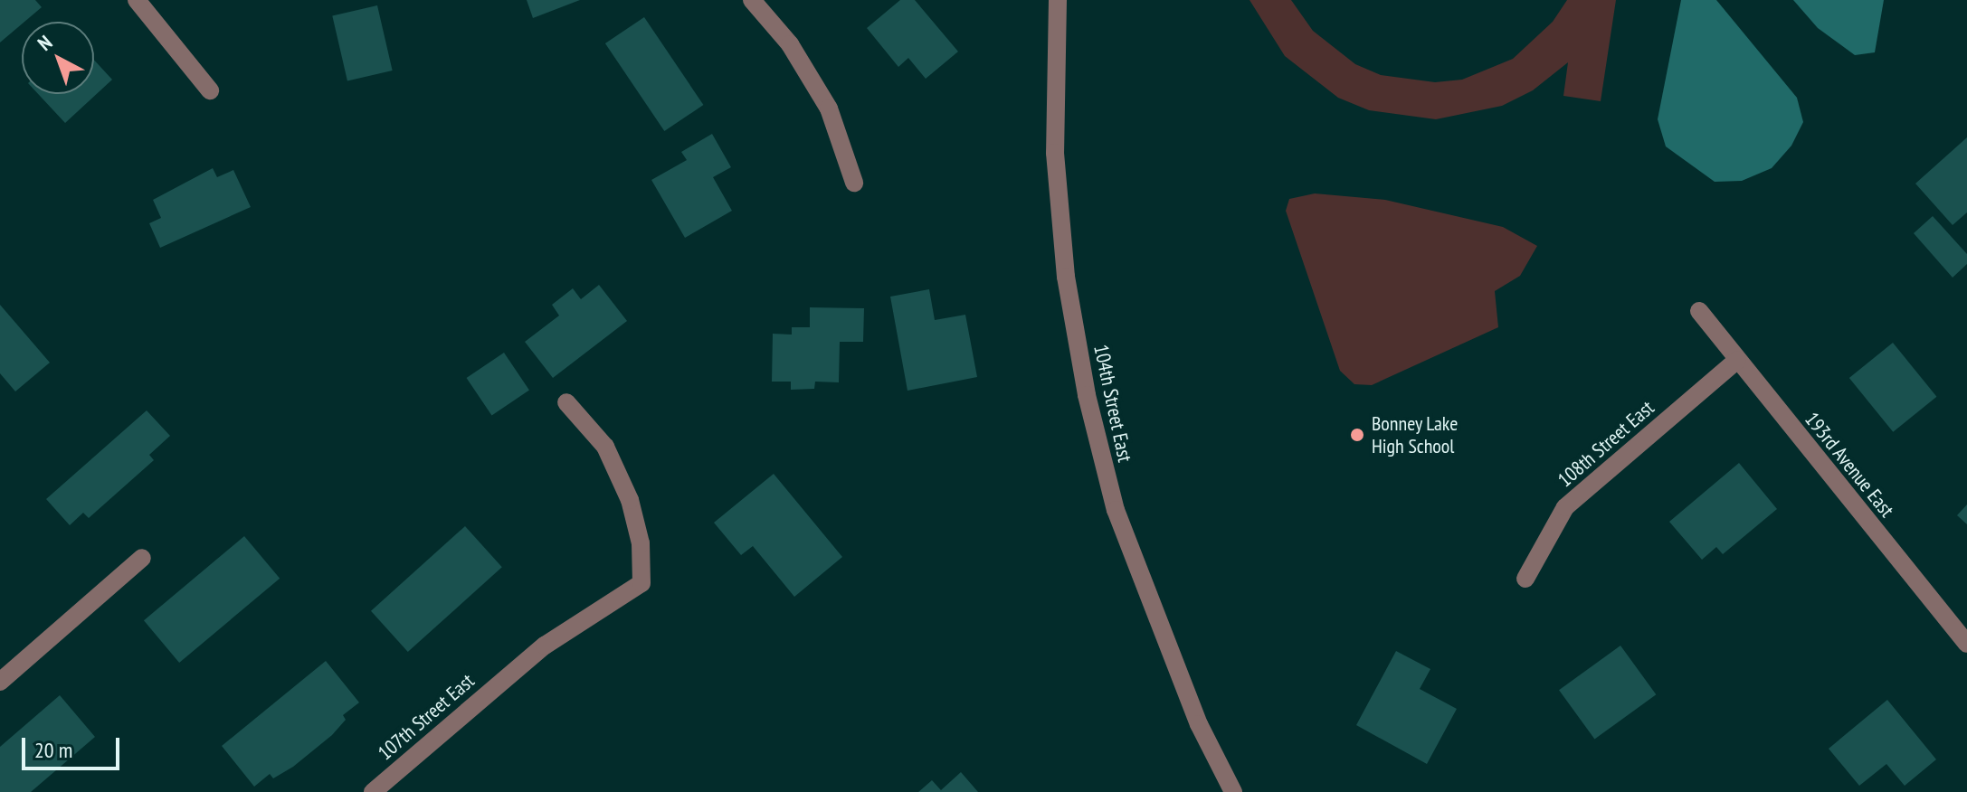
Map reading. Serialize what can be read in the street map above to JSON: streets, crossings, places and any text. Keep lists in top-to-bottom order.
{
  "streets": {
    "street": [
      "104th Street East",
      "108th Street East",
      "193rd Avenue East",
      "107th Street East"
    ]
  },
  "crossings": [
    ["108th Street East", "193rd Avenue East"]
  ],
  "places": ["Bonney Lake High School"],
  "scale_bar": "20 m",
  "north": "top left"
}
